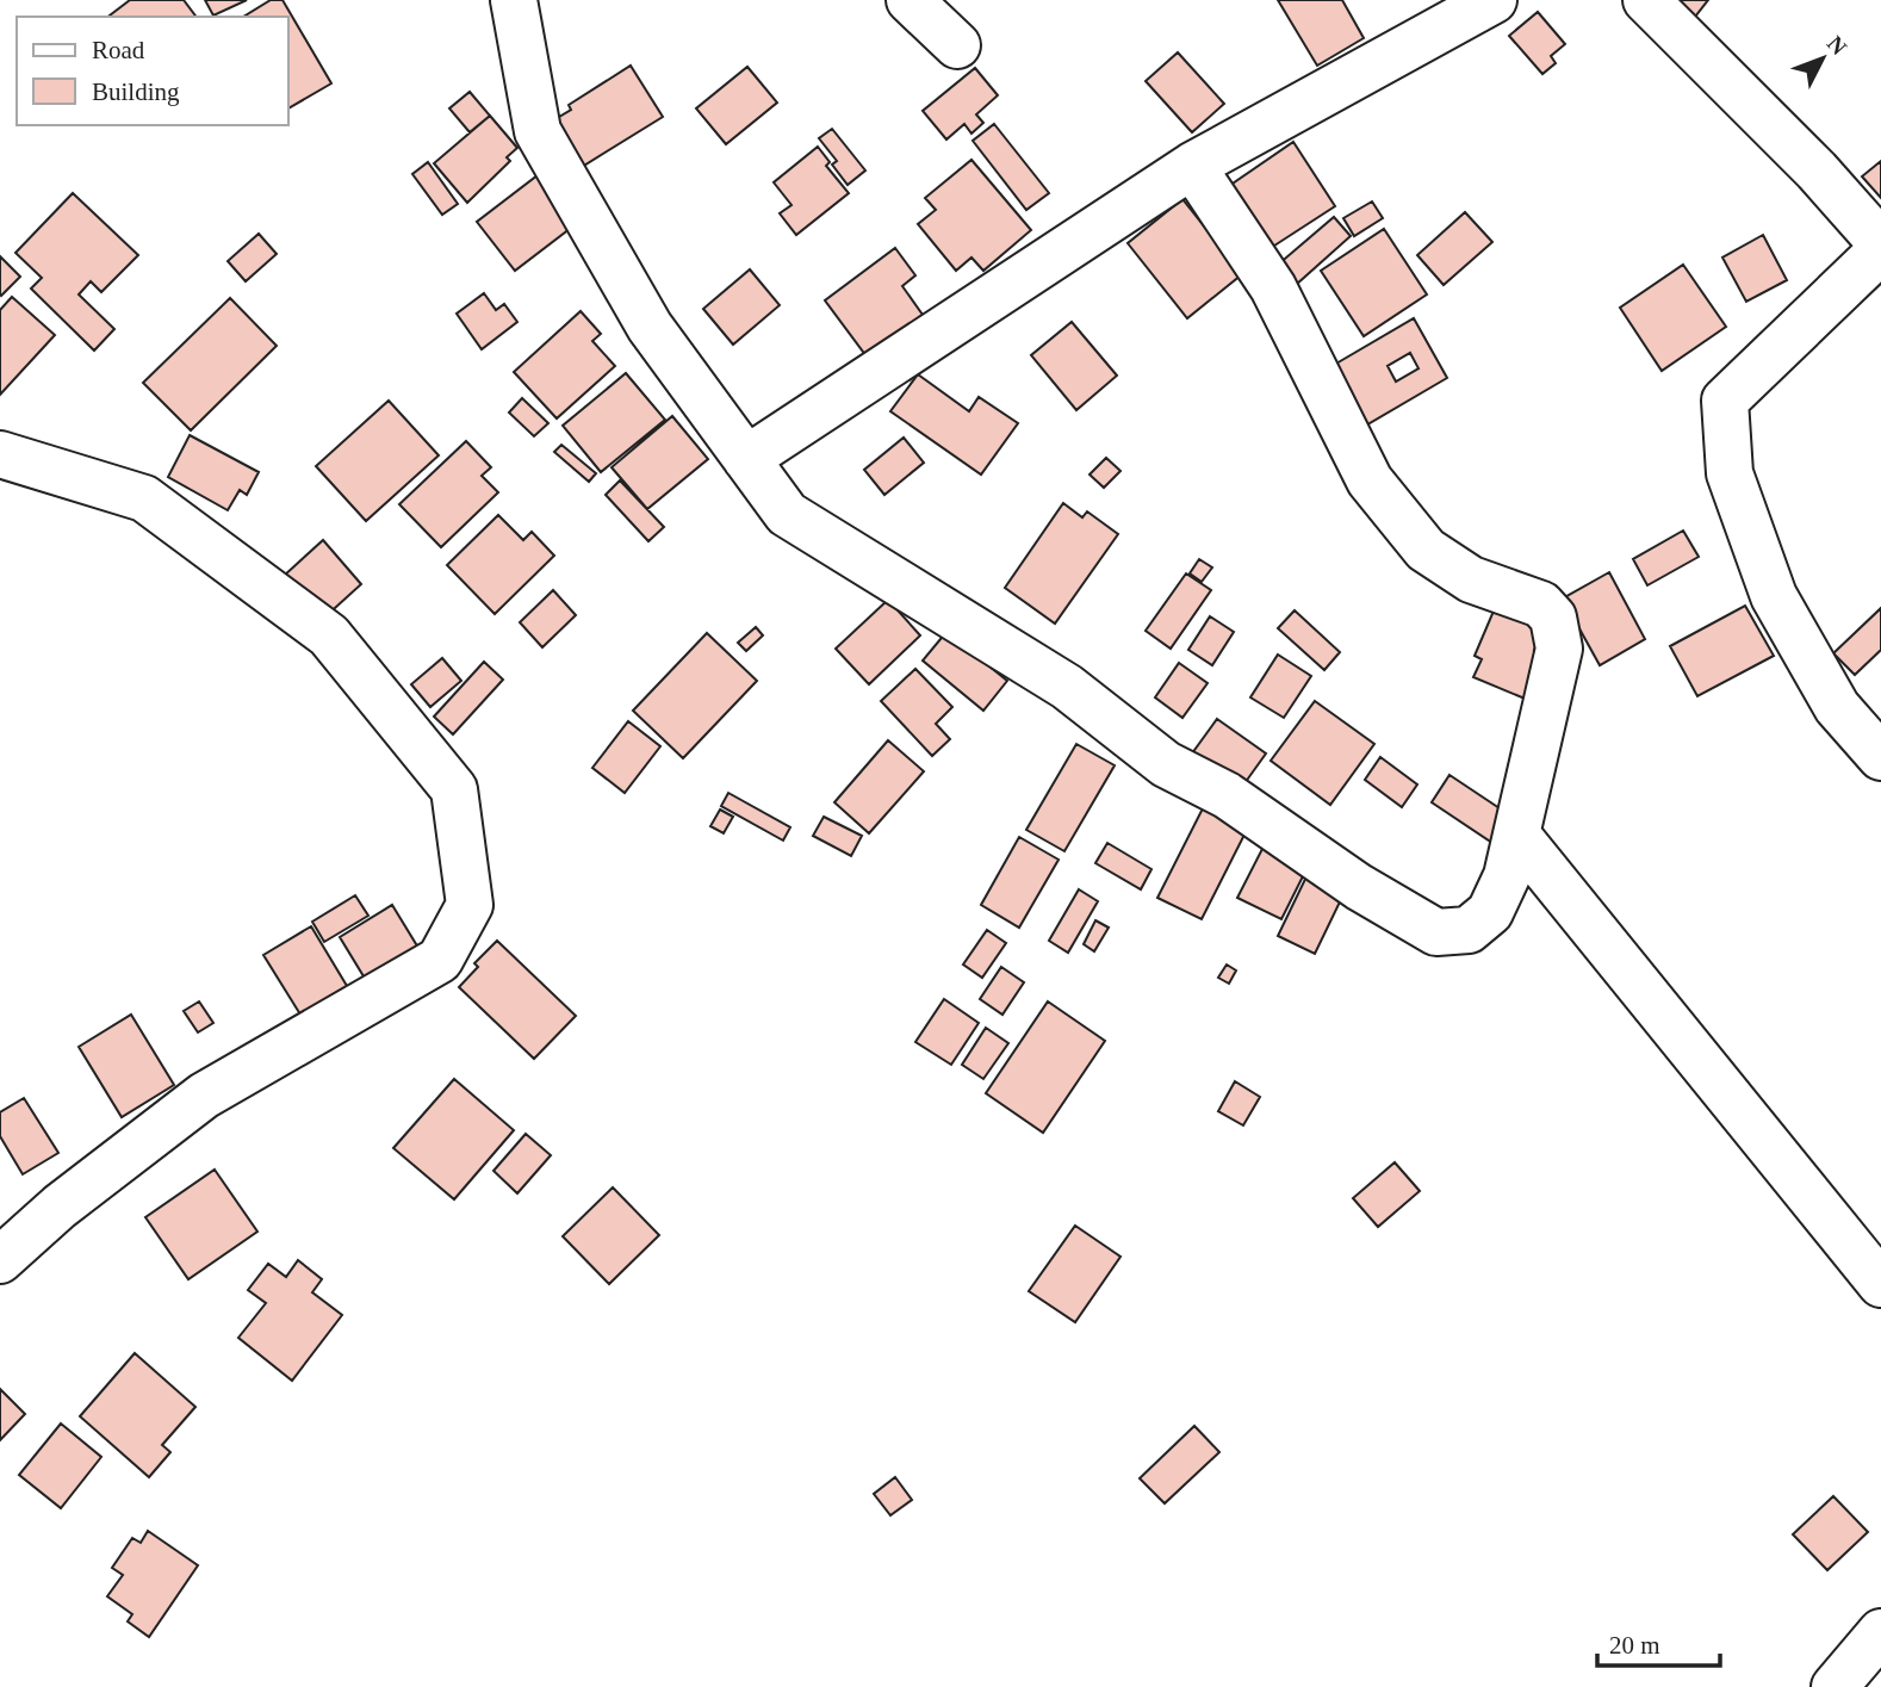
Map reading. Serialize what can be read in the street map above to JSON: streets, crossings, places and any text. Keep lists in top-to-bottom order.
{
  "legend": ["Road", "Building"],
  "scale_bar": "20 m",
  "north": "top right"
}
